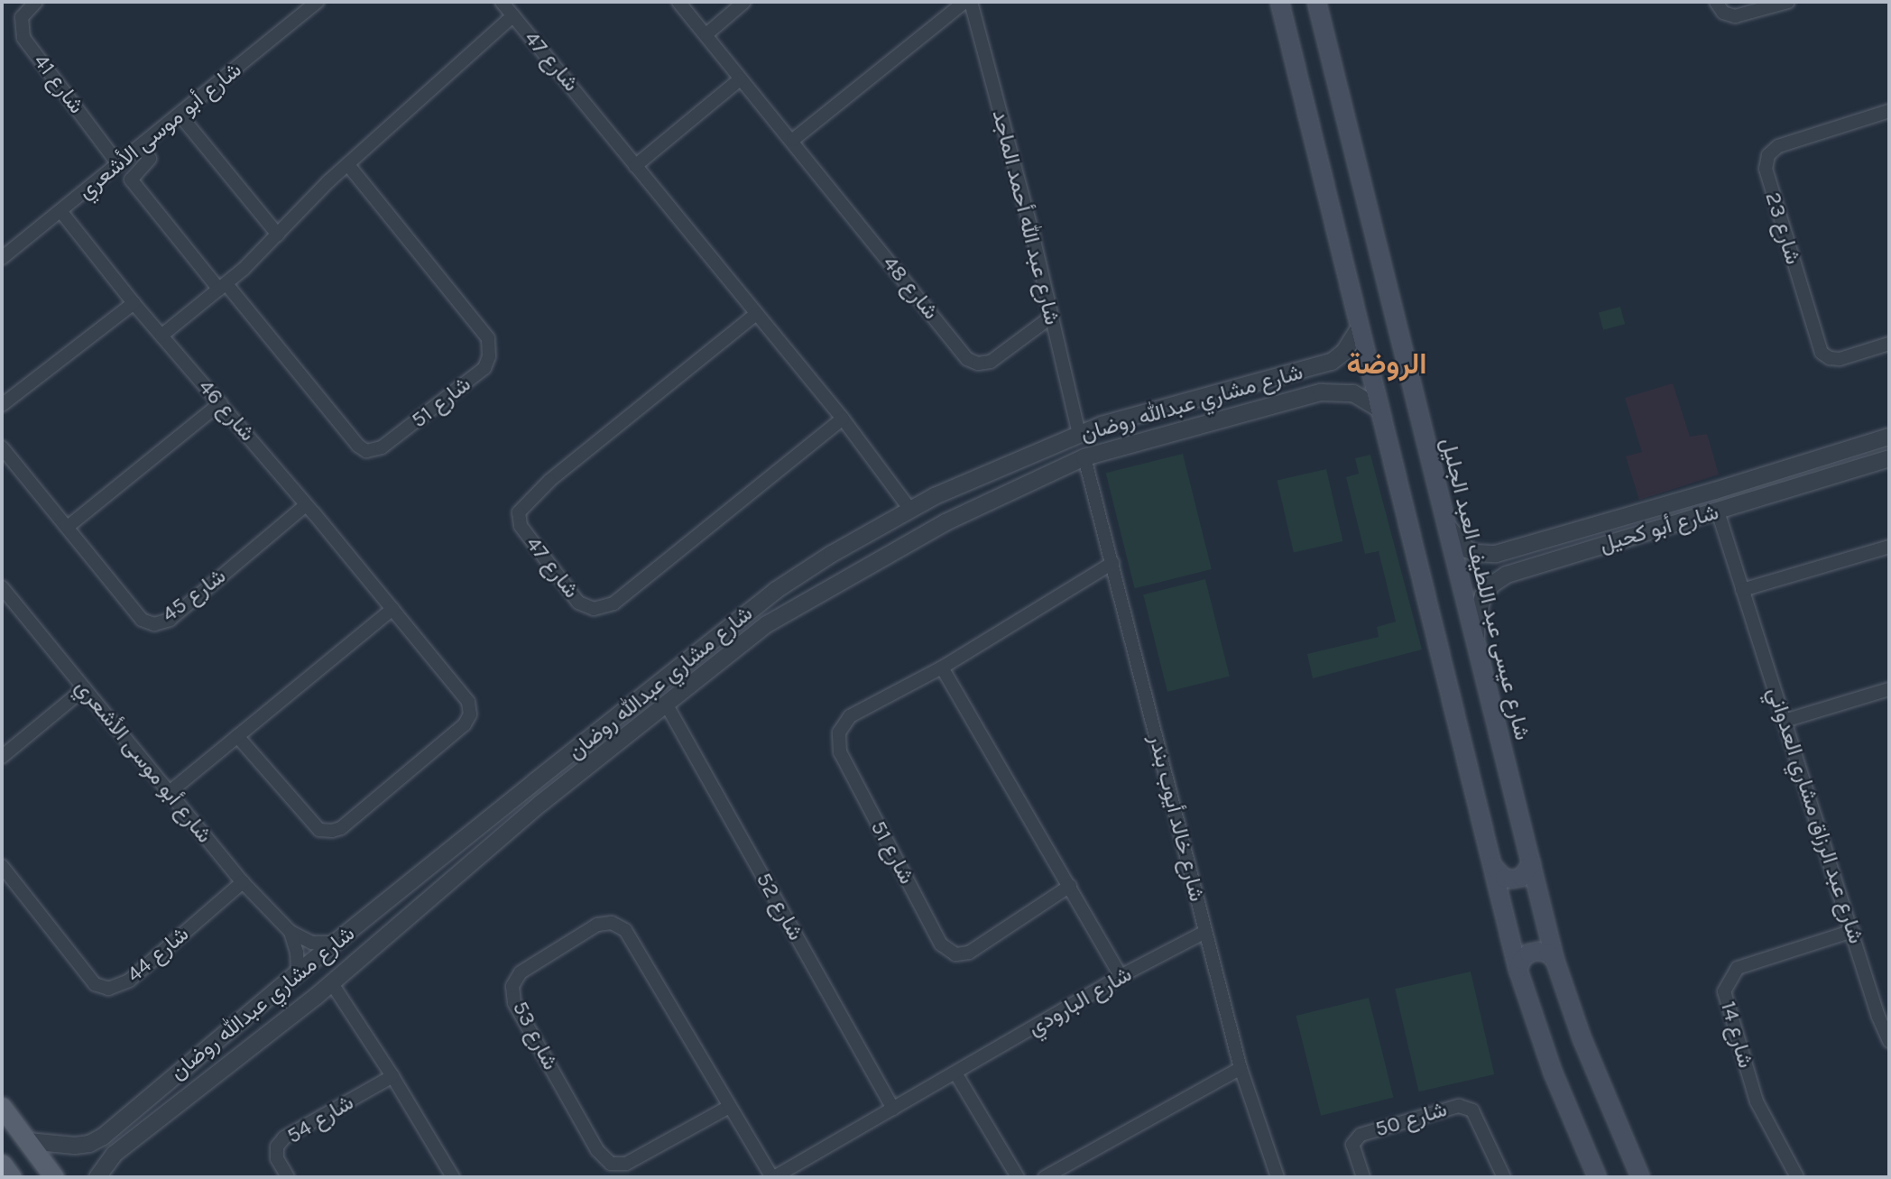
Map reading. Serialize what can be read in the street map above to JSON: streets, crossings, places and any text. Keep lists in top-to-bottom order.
{
  "streets": {
    "main road": ["شارع عيسى عبد اللطيف العبد الجليل"],
    "street": [
      "شارع 47",
      "شارع 41",
      "شارع أبو موسى الأشعري",
      "شارع عبد الله أحمد الماجد",
      "شارع 23",
      "شارع 48",
      "شارع 51",
      "شارع مشاري عبدالله روضان",
      "شارع 46",
      "شارع أبو كحيل",
      "شارع 45",
      "شارع عبد الرزاق مشاري العدواني",
      "شارع خالد أيوب بندر",
      "شارع 52",
      "شارع 44",
      "شارع البارودي",
      "شارع 14",
      "شارع 53",
      "شارع 54",
      "شارع 50"
    ]
  },
  "crossings": [
    ["شارع 47", "شارع 51"],
    ["شارع 47", "شارع مشاري عبدالله روضان"],
    ["شارع 47", "شارع 46"],
    ["شارع 41", "شارع أبو موسى الأشعري"],
    ["شارع أبو موسى الأشعري", "شارع مشاري عبدالله روضان"],
    ["شارع أبو موسى الأشعري", "شارع 46"],
    ["شارع أبو موسى الأشعري", "شارع 44"],
    ["شارع عبد الله أحمد الماجد", "شارع 48"],
    ["شارع عبد الله أحمد الماجد", "شارع مشاري عبدالله روضان"],
    ["شارع 51", "شارع خالد أيوب بندر"],
    ["شارع مشاري عبدالله روضان", "شارع خالد أيوب بندر"],
    ["شارع مشاري عبدالله روضان", "شارع 52"],
    ["شارع 46", "شارع 45"],
    ["شارع أبو كحيل", "شارع عيسى عبد اللطيف العبد الجليل"],
    ["شارع أبو كحيل", "شارع عبد الرزاق مشاري العدواني"],
    ["شارع عبد الرزاق مشاري العدواني", "شارع 14"],
    ["شارع خالد أيوب بندر", "شارع البارودي"],
    ["شارع 52", "شارع البارودي"],
    ["شارع البارودي", "شارع 53"]
  ],
  "districts": ["الروضة"]
}
